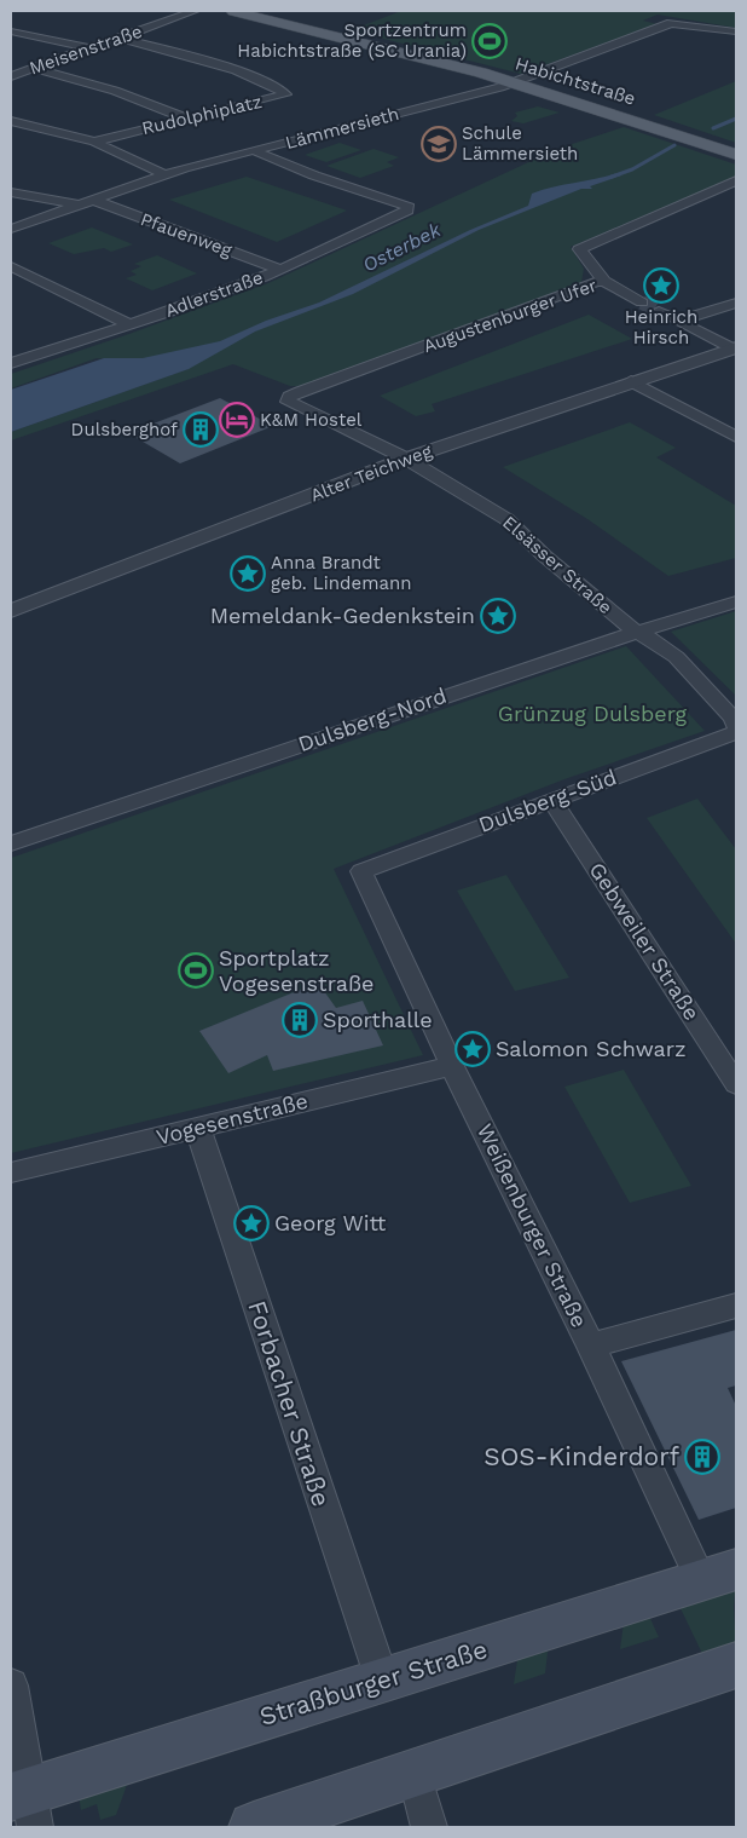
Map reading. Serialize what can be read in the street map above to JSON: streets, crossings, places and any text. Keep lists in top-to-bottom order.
{
  "streets": {
    "main road": ["Habichtstraße", "Straßburger Straße"],
    "street": [
      "Meisenstraße",
      "Rudolphiplatz",
      "Lämmersieth",
      "Pfauenweg",
      "Adlerstraße",
      "Augustenburger Ufer",
      "Alter Teichweg",
      "Elsässer Straße",
      "Dulsberg-Nord",
      "Dulsberg-Süd",
      "Gebweiler Straße",
      "Vogesenstraße",
      "Weißenburger Straße",
      "Forbacher Straße"
    ]
  },
  "crossings": [
    ["Meisenstraße", "Rudolphiplatz"],
    ["Habichtstraße", "Lämmersieth"],
    ["Rudolphiplatz", "Lämmersieth"],
    ["Lämmersieth", "Pfauenweg"],
    ["Pfauenweg", "Adlerstraße"],
    ["Augustenburger Ufer", "Elsässer Straße"],
    ["Alter Teichweg", "Elsässer Straße"],
    ["Elsässer Straße", "Dulsberg-Nord"],
    ["Dulsberg-Süd", "Gebweiler Straße"],
    ["Dulsberg-Süd", "Weißenburger Straße"],
    ["Vogesenstraße", "Weißenburger Straße"],
    ["Vogesenstraße", "Forbacher Straße"],
    ["Weißenburger Straße", "Straßburger Straße"],
    ["Forbacher Straße", "Straßburger Straße"]
  ],
  "water": ["Osterbek"],
  "parks": ["Grünzug Dulsberg"],
  "places": {
    "sports": ["Sportzentrum Habichtstraße (SC Urania)", "Sportplatz Vogesenstraße"],
    "school or university": ["Schule Lämmersieth"],
    "place": [
      "Heinrich Hirsch",
      "Anna Brandt geb. Lindemann",
      "Memeldank-Gedenkstein",
      "Salomon Schwarz",
      "Georg Witt"
    ],
    "hotel": ["K&M Hostel"],
    "building": ["Dulsberghof", "Sporthalle", "SOS-Kinderdorf"]
  }
}
